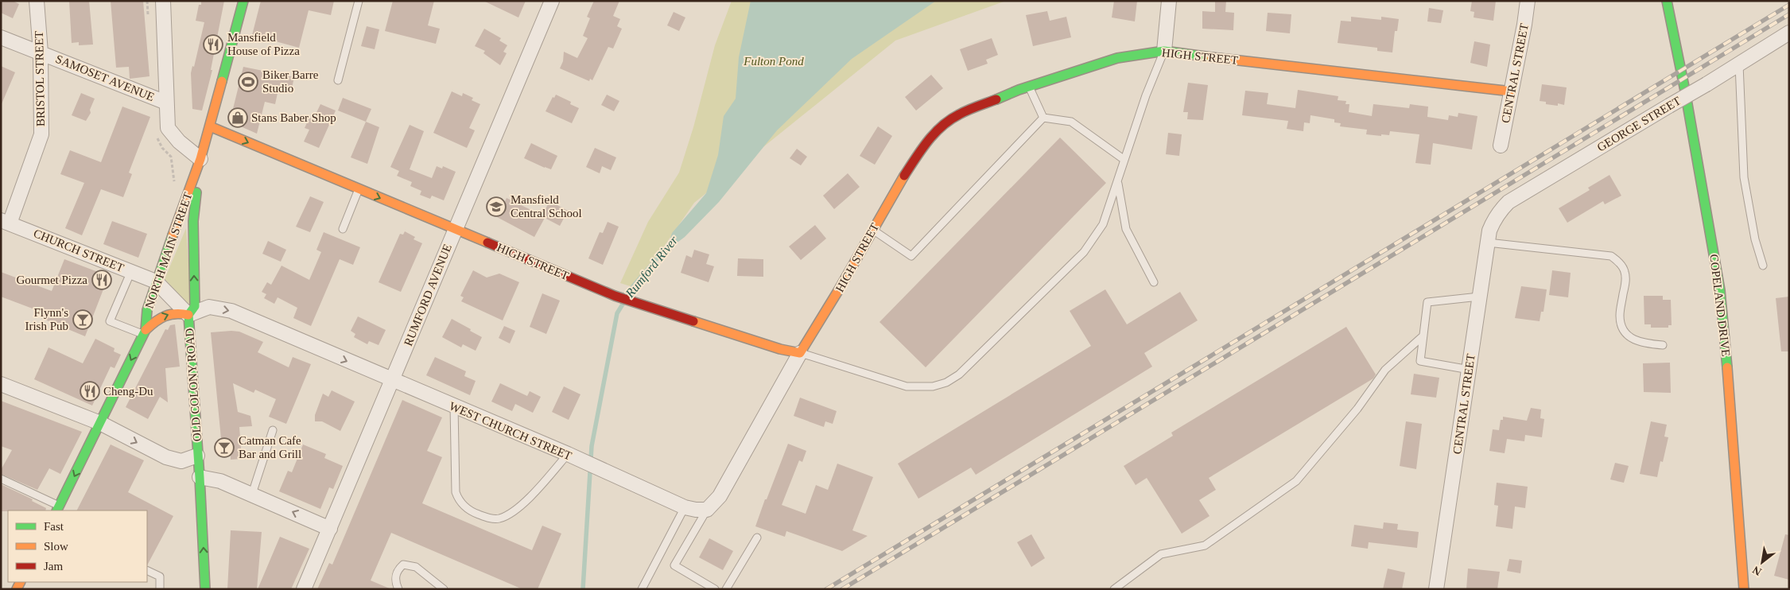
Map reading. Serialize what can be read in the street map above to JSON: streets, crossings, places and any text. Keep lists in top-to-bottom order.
{
  "streets": {
    "main road": [
      "HIGH STREET",
      "NORTH MAIN STREET",
      "COPELAND DRIVE",
      "OLD COLONY ROAD"
    ],
    "street": [
      "CENTRAL STREET",
      "SAMOSET AVENUE",
      "BRISTOL STREET",
      "GEORGE STREET",
      "CHURCH STREET",
      "RUMFORD AVENUE",
      "WEST CHURCH STREET"
    ]
  },
  "crossings": [
    ["HIGH STREET", "CENTRAL STREET"],
    ["HIGH STREET", "NORTH MAIN STREET"],
    ["HIGH STREET", "RUMFORD AVENUE"],
    ["CENTRAL STREET", "GEORGE STREET"],
    ["SAMOSET AVENUE", "BRISTOL STREET"],
    ["SAMOSET AVENUE", "NORTH MAIN STREET"],
    ["SAMOSET AVENUE", "OLD COLONY ROAD"],
    ["BRISTOL STREET", "CHURCH STREET"],
    ["CHURCH STREET", "NORTH MAIN STREET"],
    ["NORTH MAIN STREET", "OLD COLONY ROAD"],
    ["RUMFORD AVENUE", "WEST CHURCH STREET"],
    ["OLD COLONY ROAD", "WEST CHURCH STREET"]
  ],
  "one_way": ["NORTH MAIN STREET", "OLD COLONY ROAD", "WEST CHURCH STREET"],
  "water": ["Rumford River"],
  "parks": ["Fulton Pond"],
  "places": {
    "restaurant": ["Mansfield House of Pizza", "Gourmet Pizza", "Cheng-Du"],
    "sports": ["Biker Barre Studio"],
    "shop": ["Stans Baber Shop"],
    "school or university": ["Mansfield Central School"],
    "bar": ["Flynn's Irish Pub", "Catman Cafe Bar and Grill"]
  },
  "legend": ["Fast", "Slow", "Jam"],
  "north": "bottom left"
}
